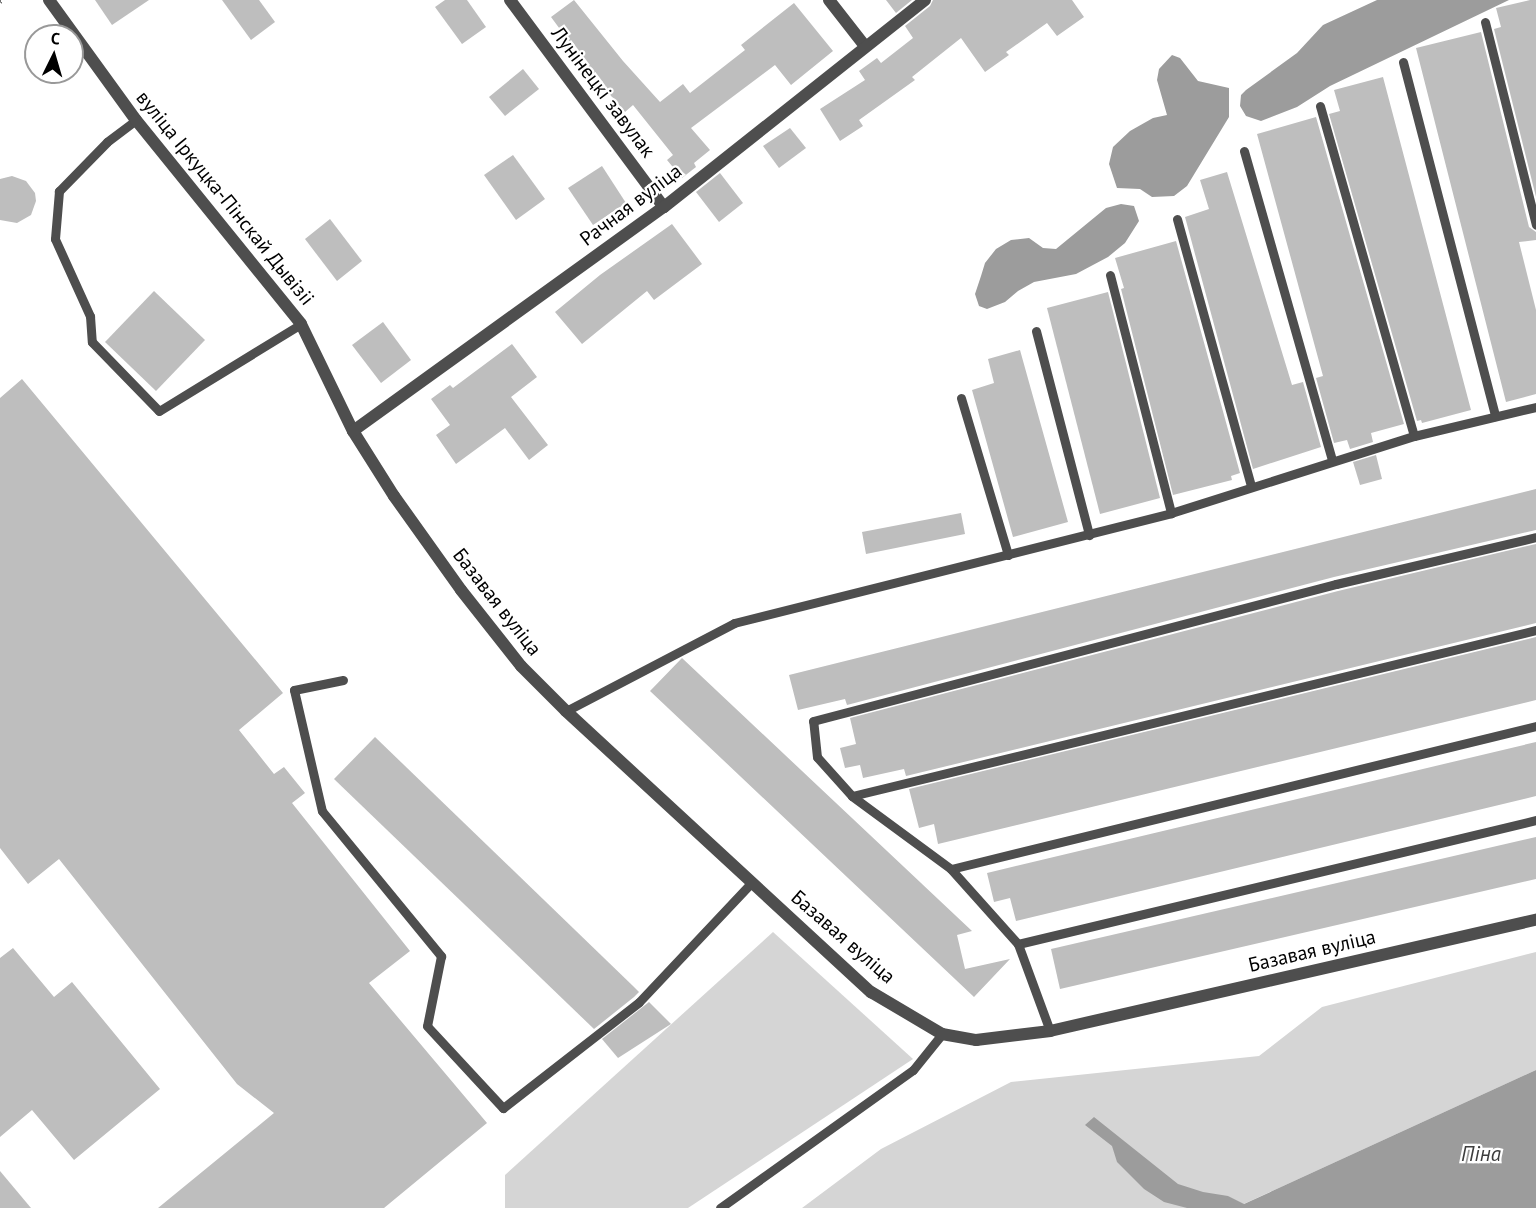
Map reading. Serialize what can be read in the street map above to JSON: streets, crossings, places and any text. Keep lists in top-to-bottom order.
{
  "streets": {
    "street": [
      "Лунінецкі завулак",
      "вуліца Іркуцка-Пінскай Дывізіі",
      "Рачная вуліца",
      "Базавая вуліца"
    ]
  },
  "crossings": [
    ["Лунінецкі завулак", "Рачная вуліца"],
    ["вуліца Іркуцка-Пінскай Дывізіі", "Рачная вуліца"],
    ["вуліца Іркуцка-Пінскай Дывізіі", "Базавая вуліца"],
    ["Рачная вуліца", "Базавая вуліца"]
  ],
  "water": ["Піна"],
  "north": "top"
}
